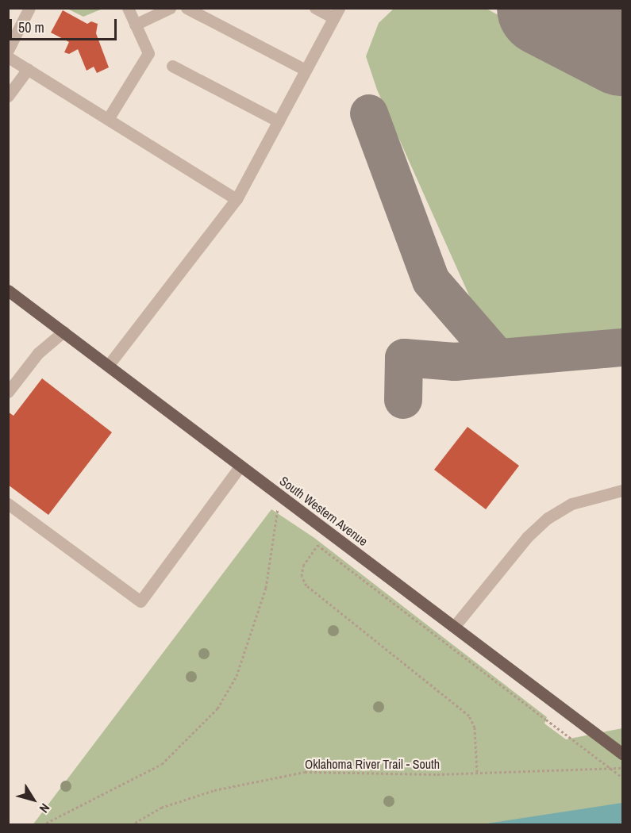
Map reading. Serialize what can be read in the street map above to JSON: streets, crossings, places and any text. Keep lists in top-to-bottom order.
{
  "streets": {
    "main road": ["South Western Avenue"],
    "path": ["Oklahoma River Trail - South"]
  },
  "scale_bar": "50 m",
  "north": "bottom right"
}
